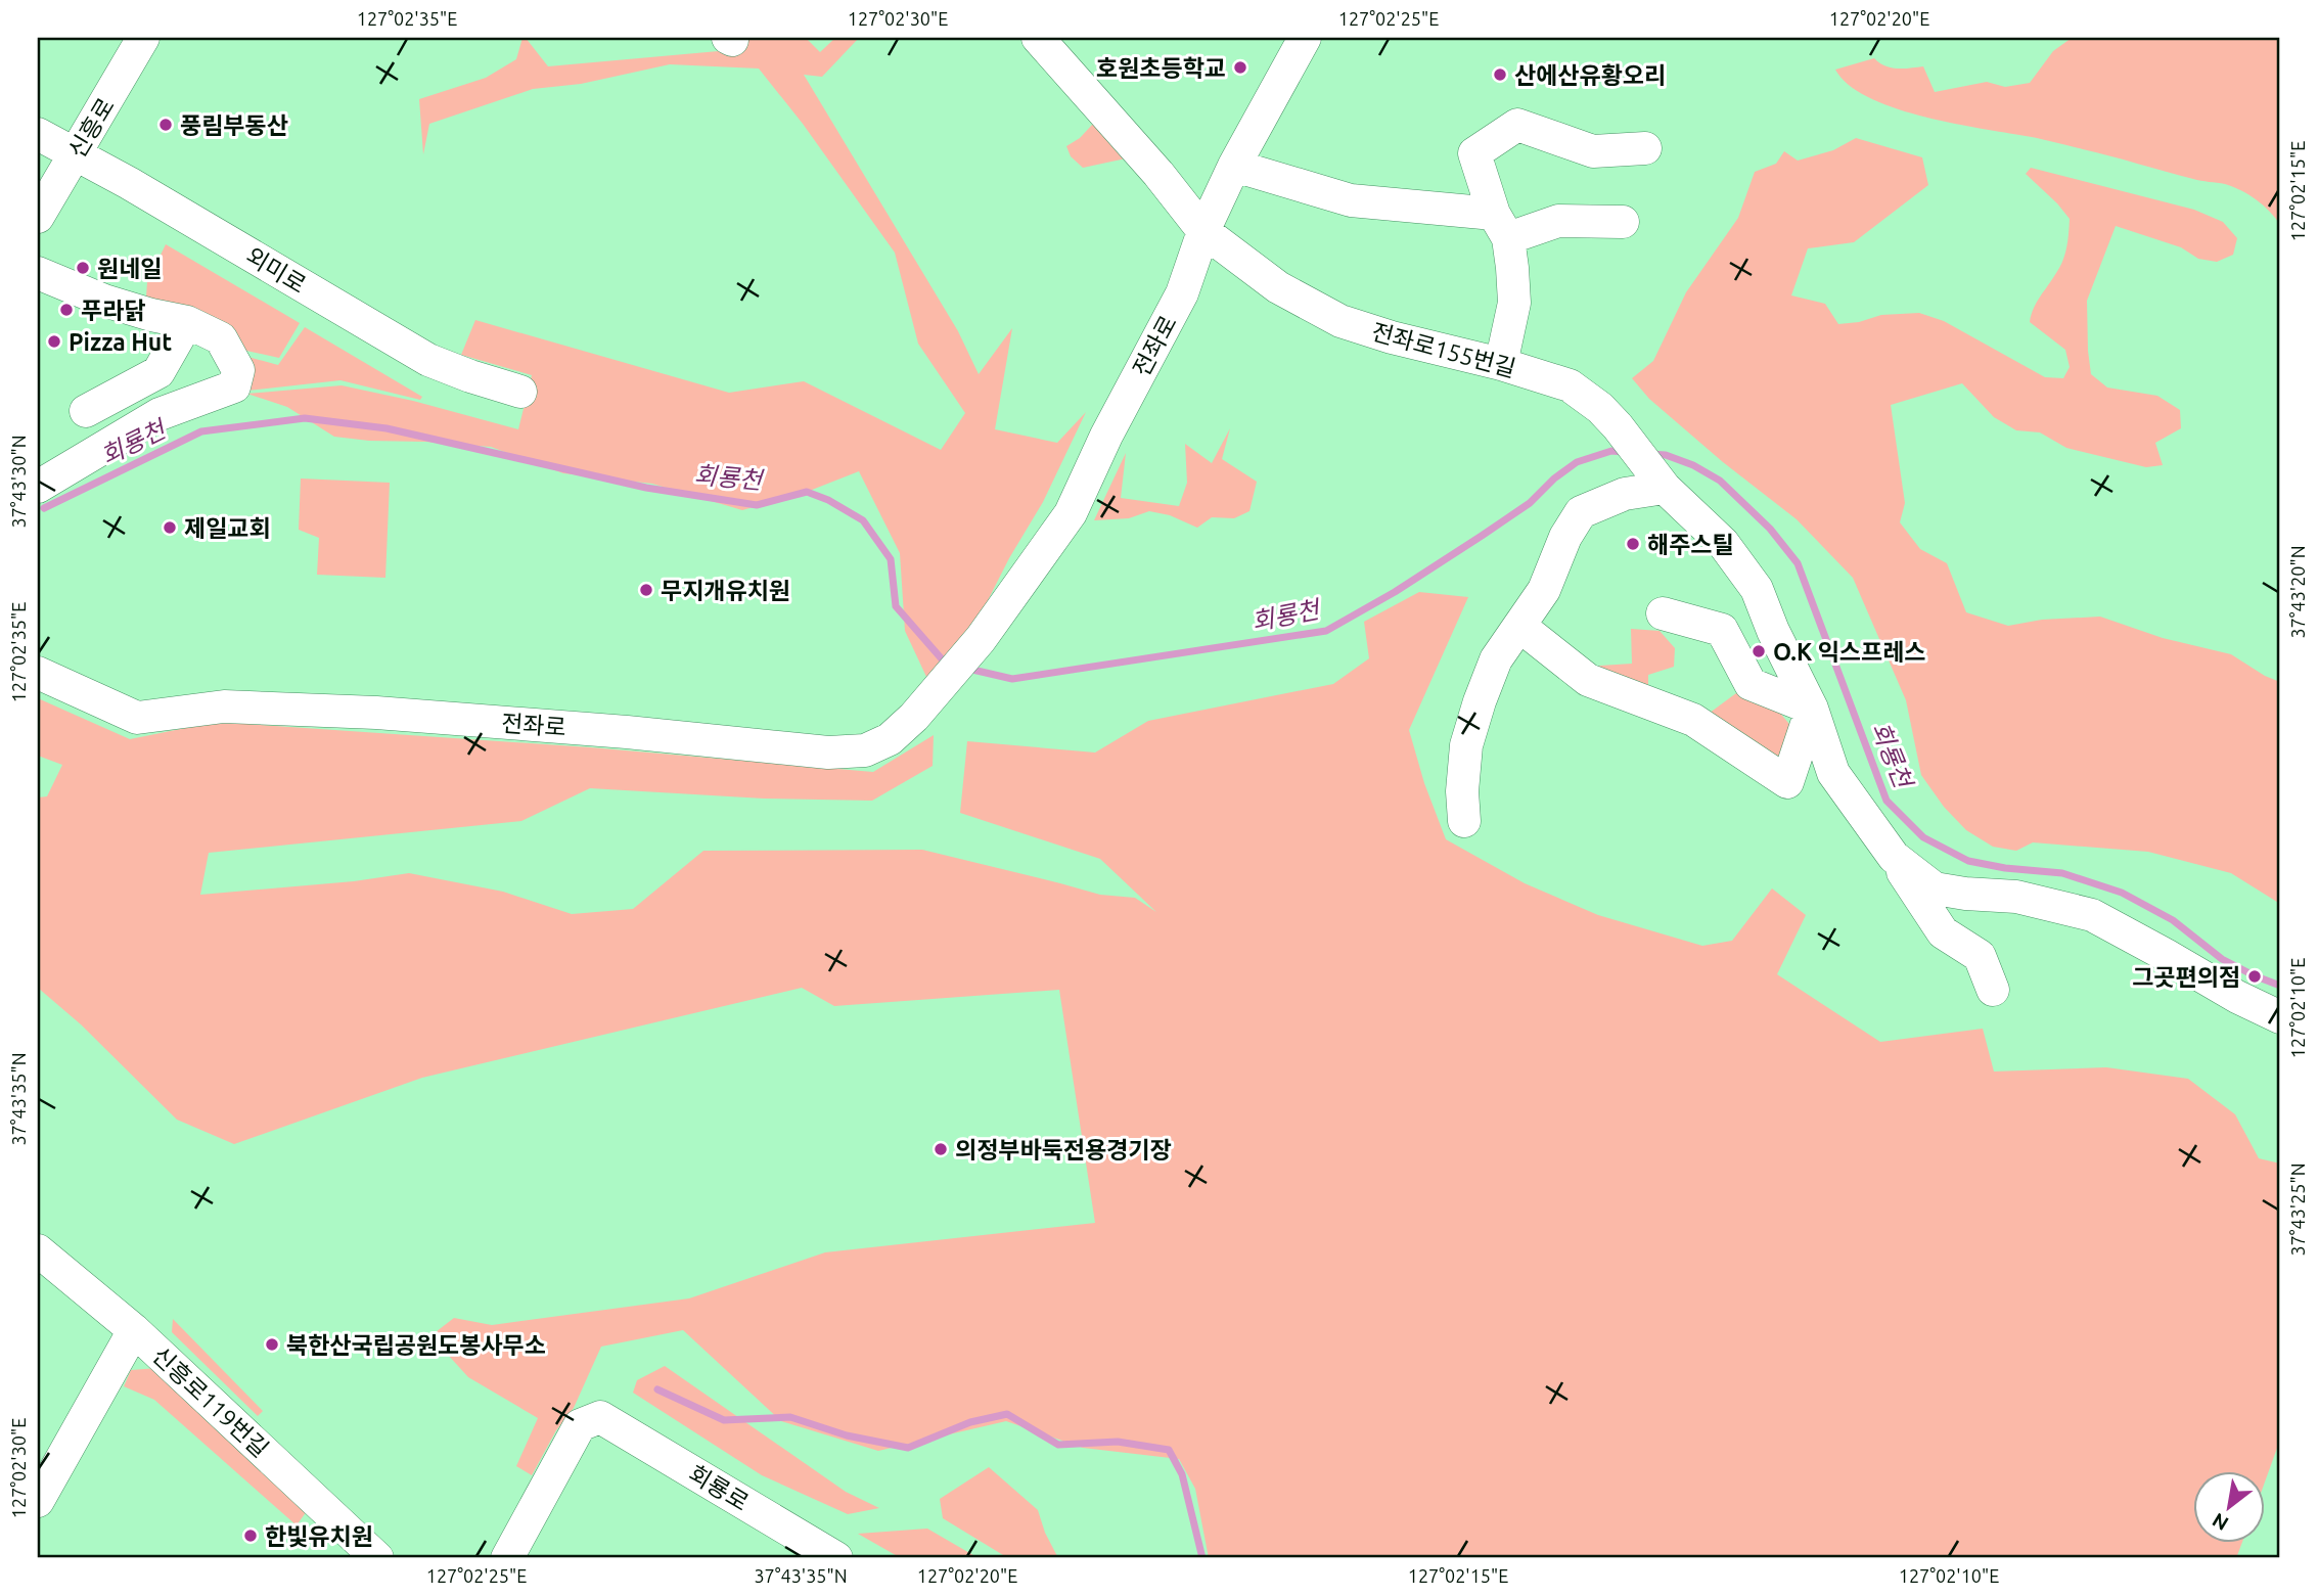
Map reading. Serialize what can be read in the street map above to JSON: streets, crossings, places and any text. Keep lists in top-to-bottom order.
{
  "streets": {
    "street": [
      "신흥로",
      "외미로",
      "전좌로",
      "전좌로155번길",
      "신흥로119번길",
      "회룡로"
    ]
  },
  "crossings": [
    ["신흥로", "외미로"],
    ["전좌로", "전좌로155번길"]
  ],
  "water": ["회룡천"],
  "places": [
    "호원초등학교",
    "산에산유황오리",
    "풍림부동산",
    "원네일",
    "푸라닭",
    "Pizza Hut",
    "제일교회",
    "해주스틸",
    "무지개유치원",
    "O.K 익스프레스",
    "그곳편의점",
    "의정부바둑전용경기장",
    "북한산국립공원도봉사무소",
    "한빛유치원"
  ],
  "north": "bottom left",
  "coordinates": [
    "127°02'35\"E",
    "127°02'30\"E",
    "127°02'25\"E",
    "127°02'20\"E",
    "127°02'15\"E",
    "37°43'30\"N",
    "37°43'20\"N",
    "127°02'10\"E",
    "37°43'35\"N",
    "37°43'25\"N"
  ]
}
